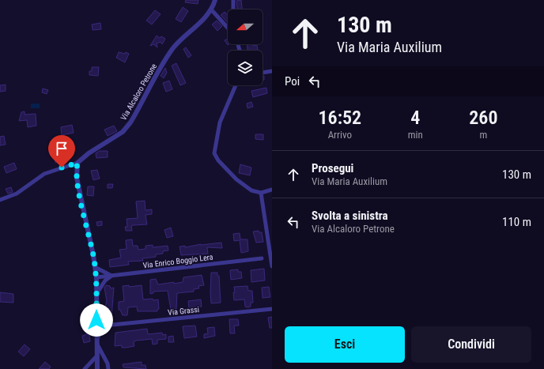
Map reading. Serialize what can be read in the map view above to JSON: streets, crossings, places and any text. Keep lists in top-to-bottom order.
{
  "streets": {
    "street": ["Via Alcaloro Petrone", "Via Enrico Boggio Lera", "Via Grassi"]
  },
  "north": "left",
  "page": {
    "turn": ["130 m", "Via Maria Auxilium"],
    "then": "Poi",
    "eta": [
      "16:52",
      "Arrivo",
      "4",
      "min",
      "260",
      "m"
    ],
    "list": [
      {
        "name": "Prosegui",
        "note": "Via Maria Auxilium",
        "value": "130 m"
      },
      {
        "name": "Svolta a sinistra",
        "note": "Via Alcaloro Petrone",
        "value": "110 m"
      }
    ],
    "buttons": ["Esci", "Condividi"]
  }
}
